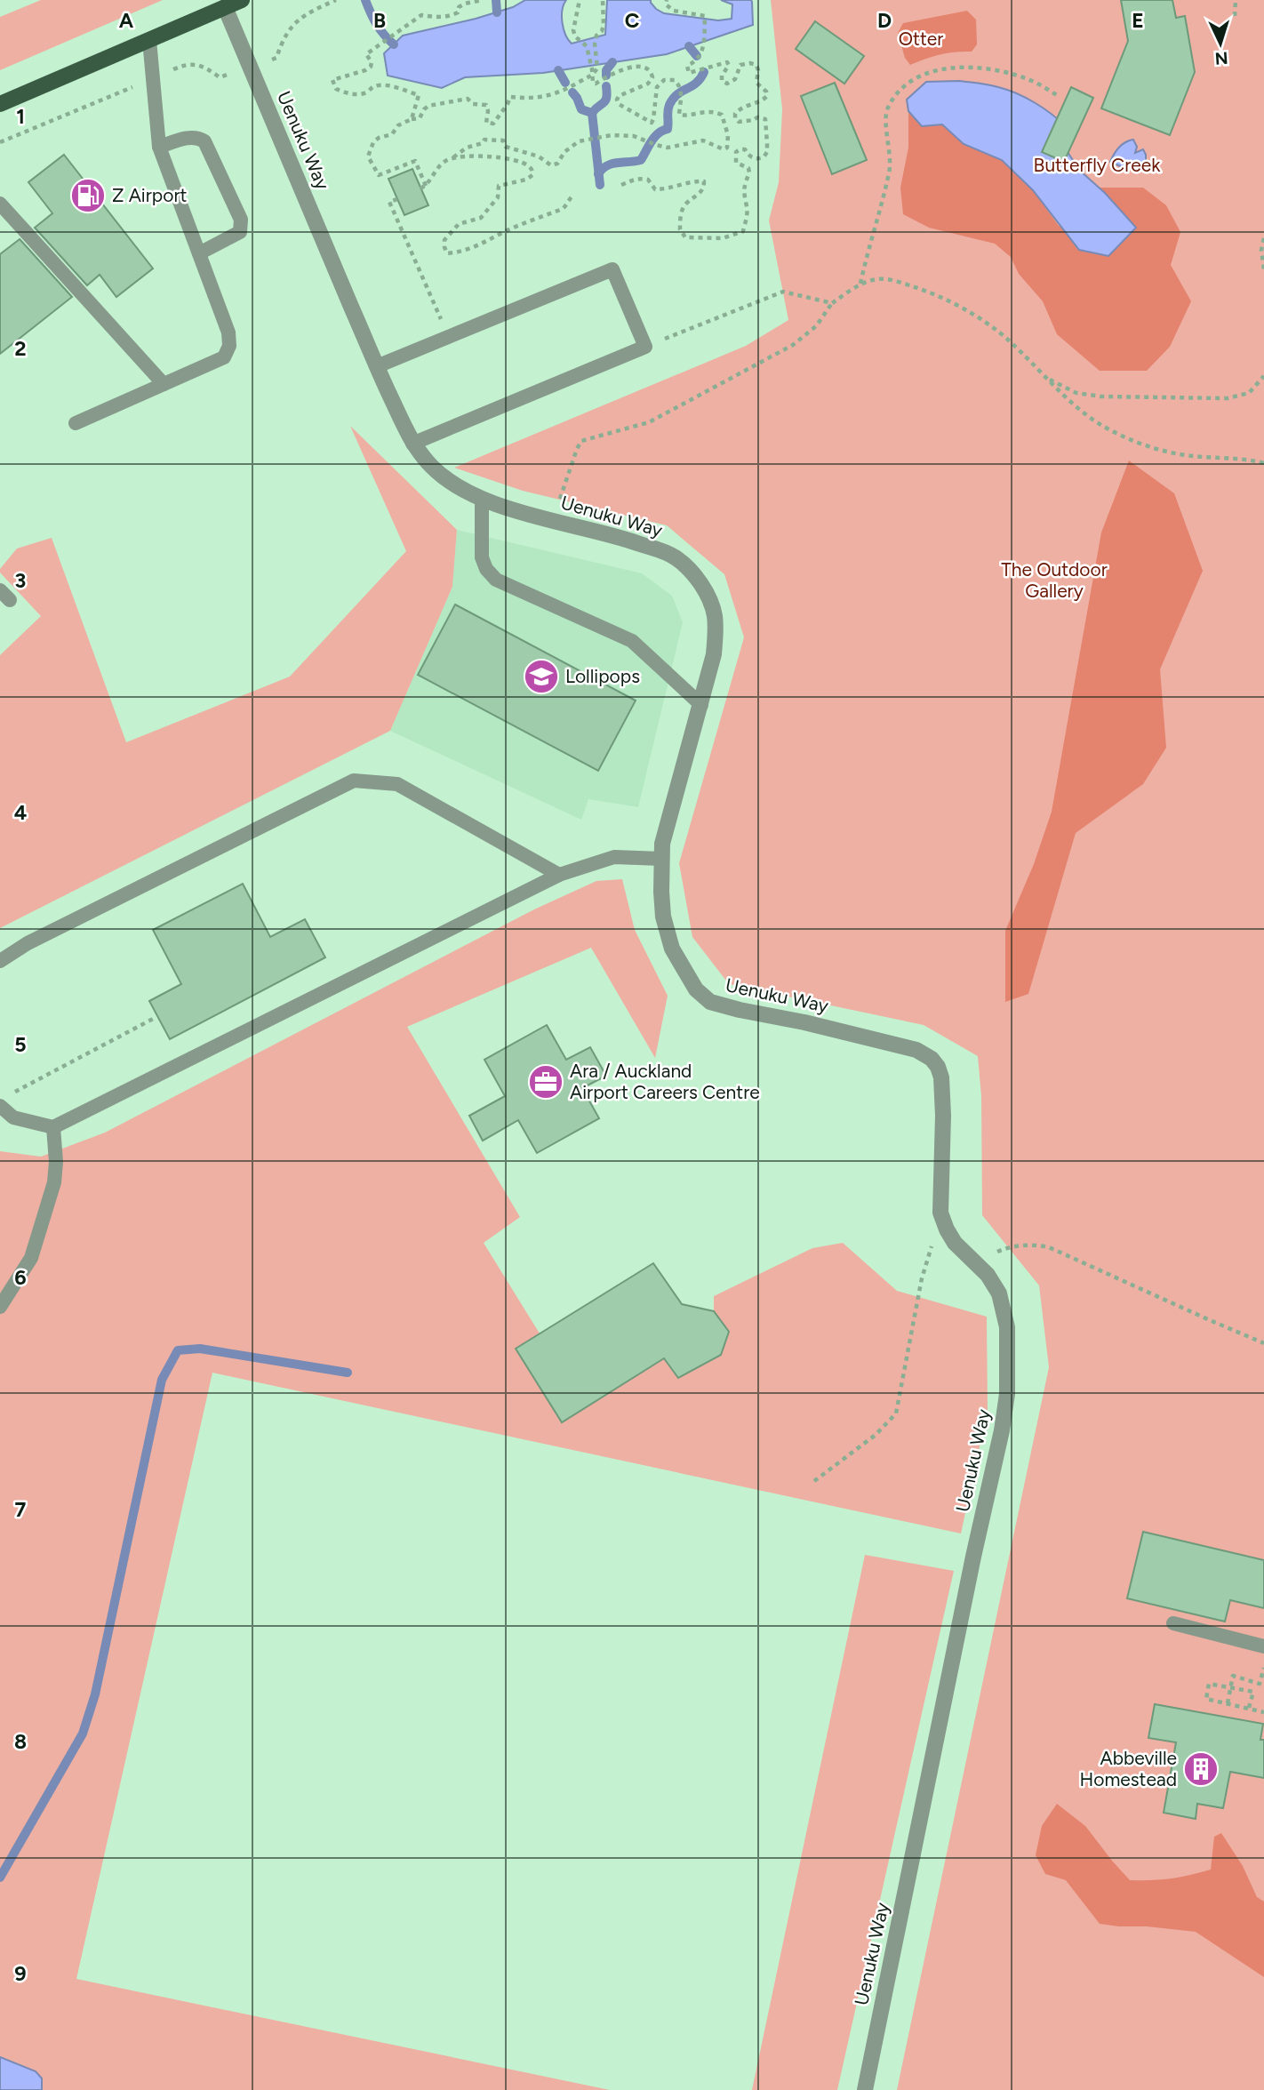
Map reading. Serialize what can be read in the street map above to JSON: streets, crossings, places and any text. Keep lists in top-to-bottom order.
{
  "streets": {
    "street": ["Uenuku Way"]
  },
  "parks": ["Otter", "Butterfly Creek", "The Outdoor Gallery"],
  "places": {
    "fuel station": ["Z Airport"],
    "school or university": ["Lollipops"],
    "office": ["Ara / Auckland Airport Careers Centre"],
    "building": ["Abbeville Homestead"]
  },
  "north": "bottom",
  "grid": {
    "columns": [
      "A",
      "B",
      "C",
      "D",
      "E"
    ],
    "rows": [
      "1",
      "2",
      "3",
      "4",
      "5",
      "6",
      "7",
      "8",
      "9"
    ]
  }
}
